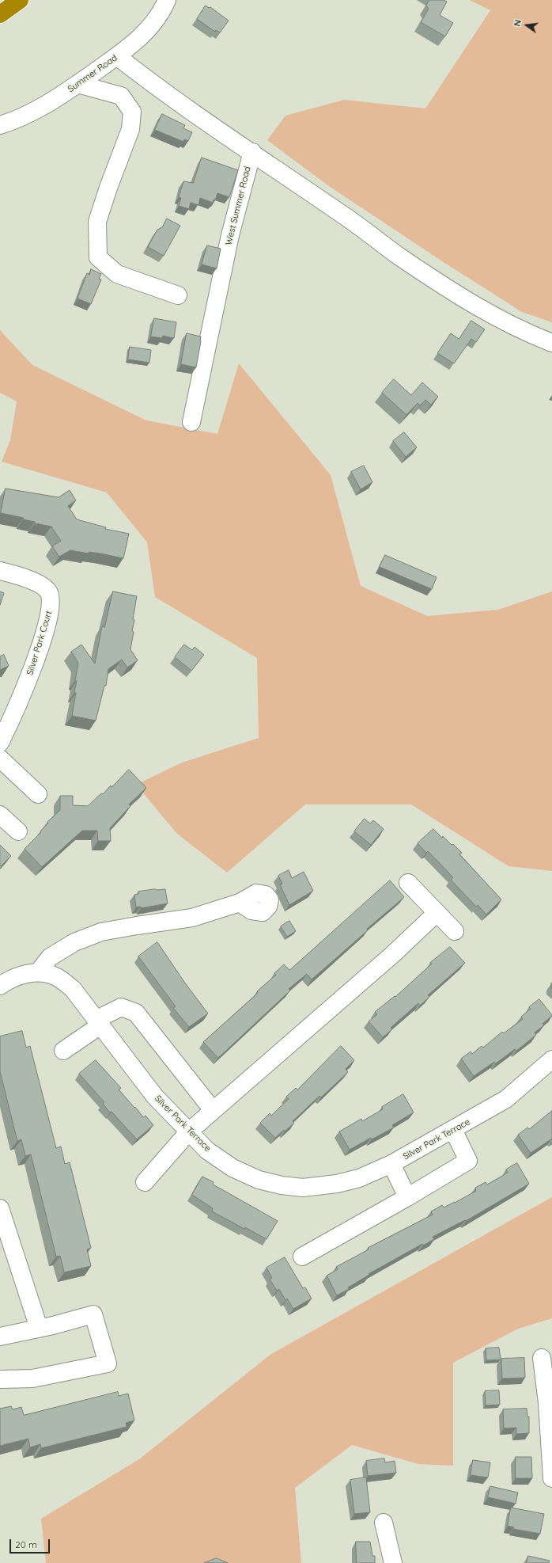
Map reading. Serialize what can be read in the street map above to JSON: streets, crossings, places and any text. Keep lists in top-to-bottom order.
{
  "streets": {
    "street": [
      "Summer Road",
      "West Summer Road",
      "Silver Park Court",
      "Silver Park Terrace"
    ]
  },
  "scale_bar": "20 m",
  "north": "left"
}
